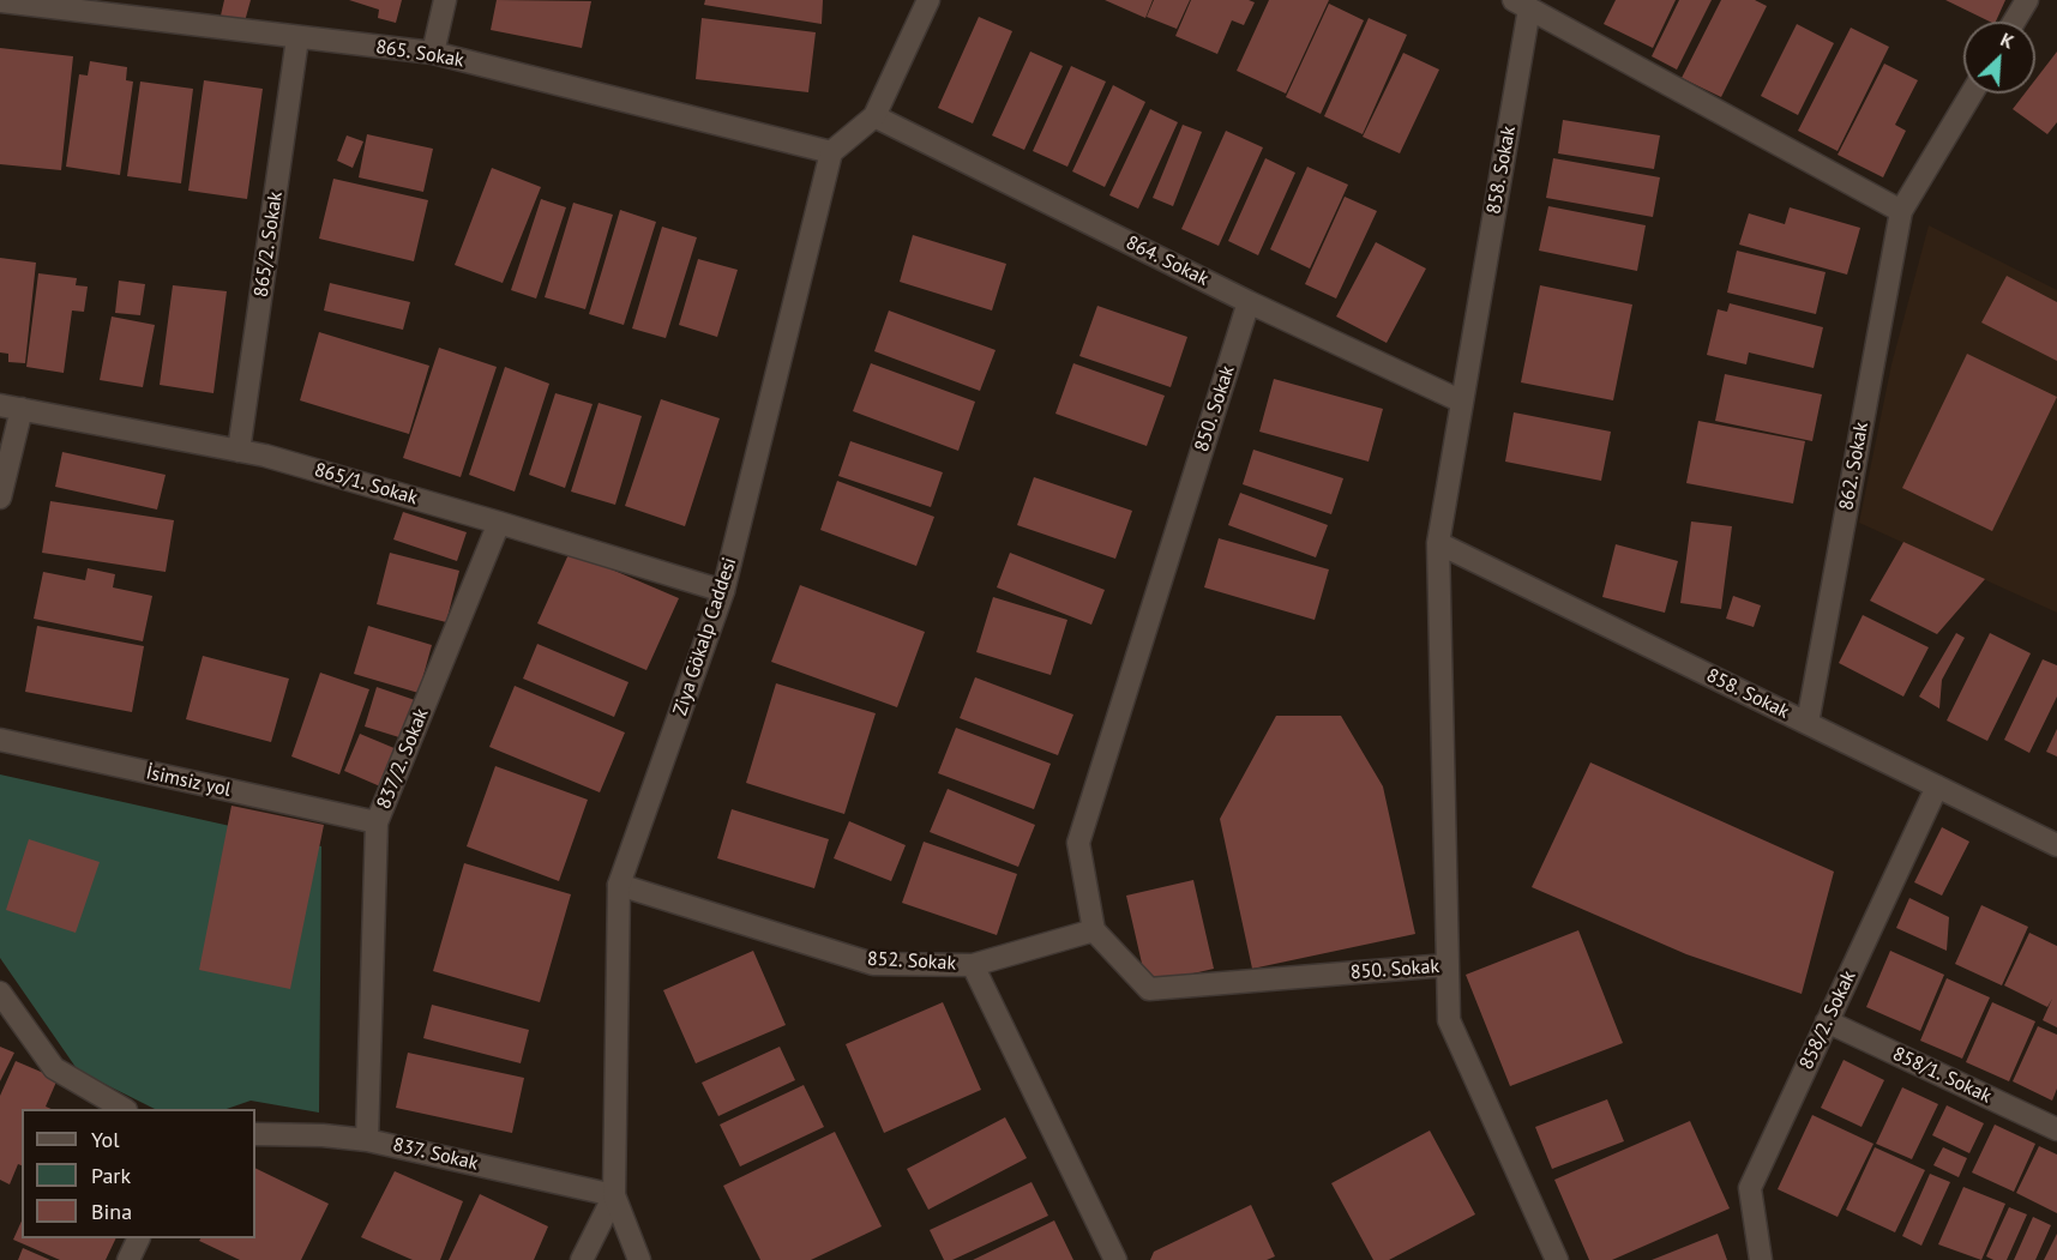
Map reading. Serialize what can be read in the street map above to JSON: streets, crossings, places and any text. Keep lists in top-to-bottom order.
{
  "streets": {
    "street": [
      "865. Sokak",
      "858. Sokak",
      "865/2. Sokak",
      "864. Sokak",
      "850. Sokak",
      "862. Sokak",
      "865/1. Sokak",
      "Ziya Gökalp Caddesi",
      "837/2. Sokak",
      "İsimsiz yol",
      "852. Sokak",
      "858/2. Sokak",
      "858/1. Sokak",
      "837. Sokak"
    ]
  },
  "crossings": [
    ["865. Sokak", "865/2. Sokak"],
    ["865. Sokak", "Ziya Gökalp Caddesi"],
    ["858. Sokak", "864. Sokak"],
    ["858. Sokak", "850. Sokak"],
    ["858. Sokak", "862. Sokak"],
    ["858. Sokak", "858/2. Sokak"],
    ["865/2. Sokak", "865/1. Sokak"],
    ["864. Sokak", "850. Sokak"],
    ["865/1. Sokak", "Ziya Gökalp Caddesi"],
    ["865/1. Sokak", "837/2. Sokak"],
    ["Ziya Gökalp Caddesi", "852. Sokak"],
    ["Ziya Gökalp Caddesi", "837. Sokak"],
    ["837/2. Sokak", "İsimsiz yol"],
    ["837/2. Sokak", "837. Sokak"],
    ["858/2. Sokak", "858/1. Sokak"]
  ],
  "legend": ["Yol", "Park", "Bina"],
  "north": "top right"
}
